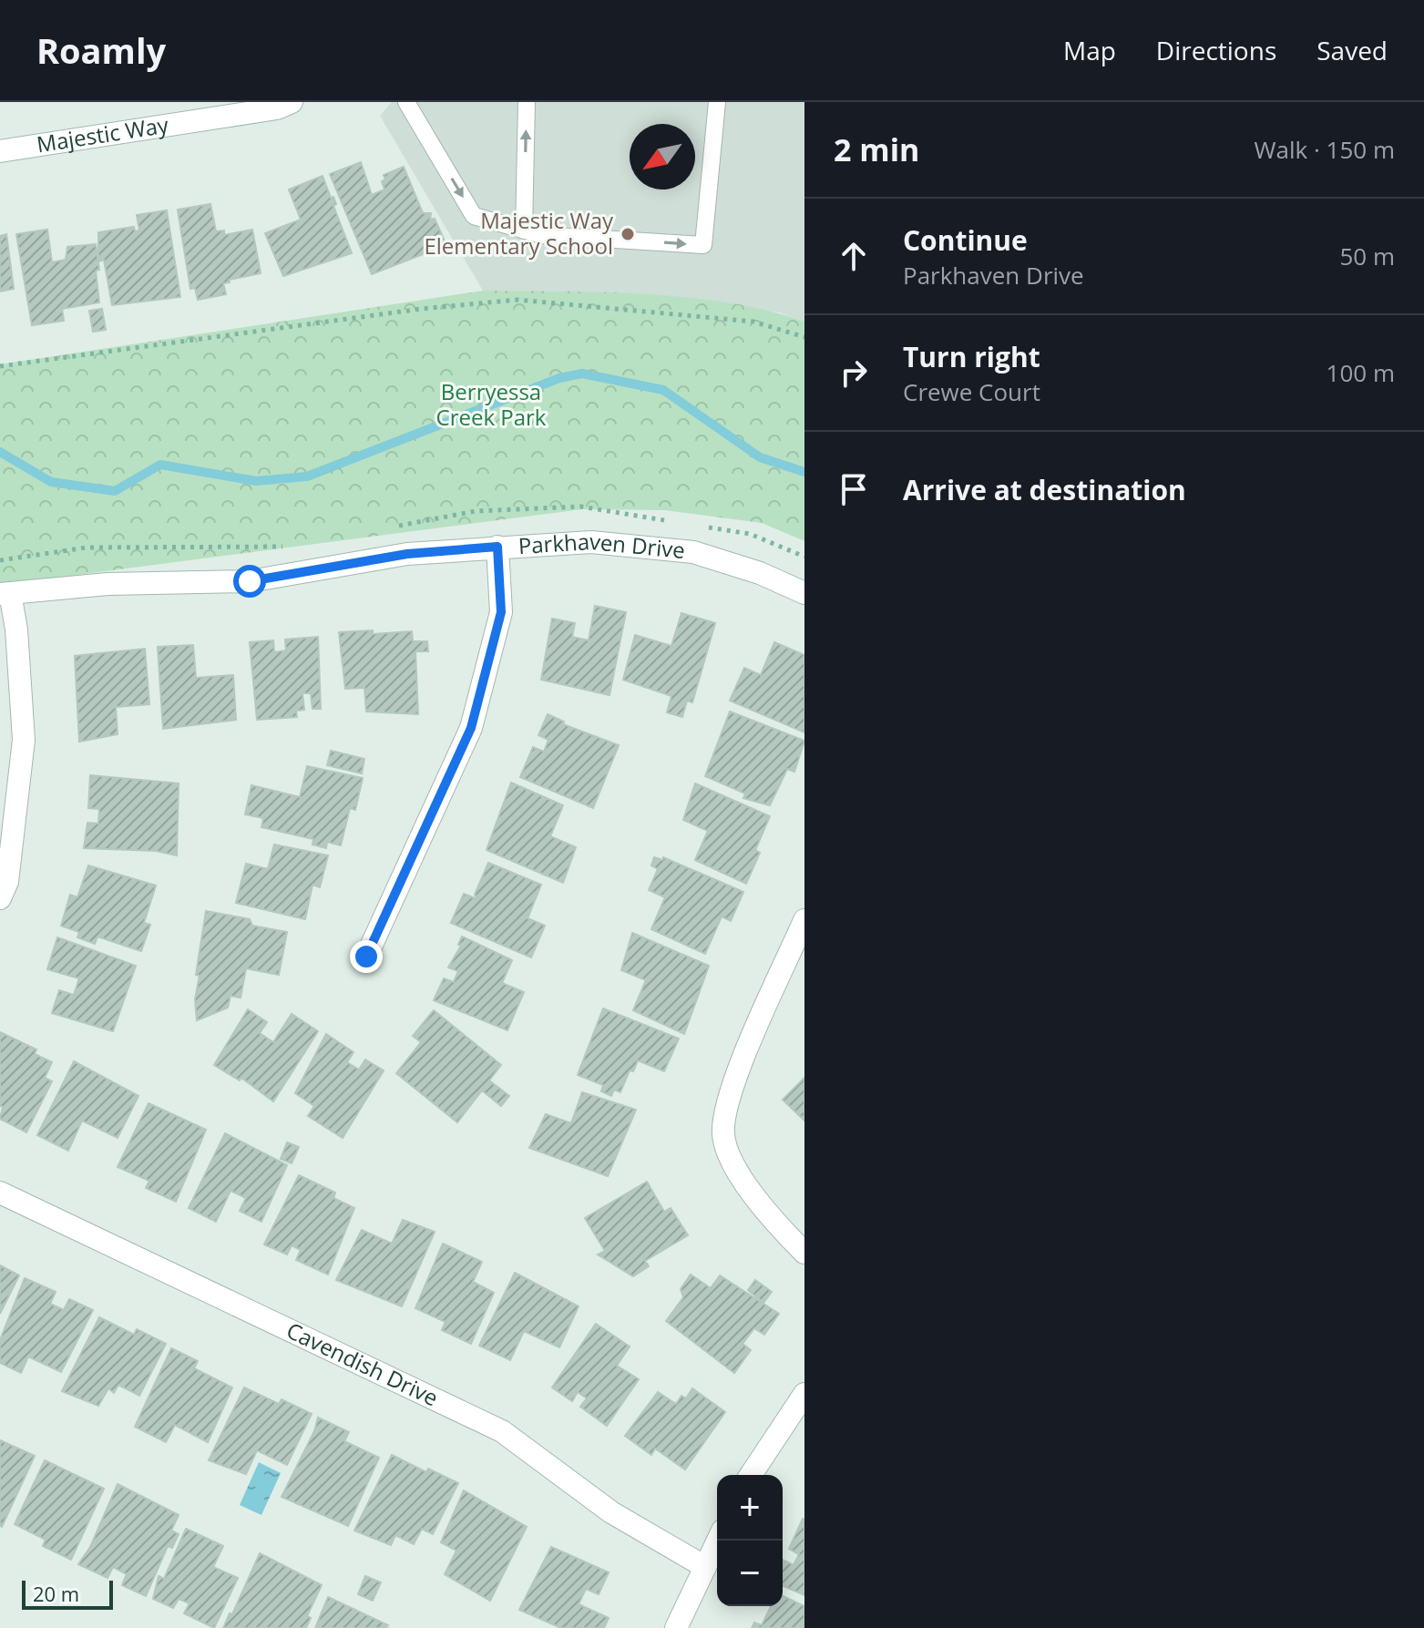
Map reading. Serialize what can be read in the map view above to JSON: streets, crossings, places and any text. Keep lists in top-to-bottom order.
{
  "streets": {
    "street": ["Majestic Way", "Parkhaven Drive", "Cavendish Drive"]
  },
  "parks": ["Berryessa Creek Park"],
  "places": ["Majestic Way Elementary School"],
  "scale_bar": "20 m",
  "north": "bottom left",
  "page": {
    "header": "Roamly",
    "nav": ["Map", "Directions", "Saved"],
    "heading": ["2 min", "Walk · 150 m"],
    "list": [
      ["Continue", "Parkhaven Drive", "50 m"],
      ["Turn right", "Crewe Court", "100 m"],
      "Arrive at destination"
    ],
    "map_buttons": ["+", "−"],
    "scale": "20 m"
  }
}
